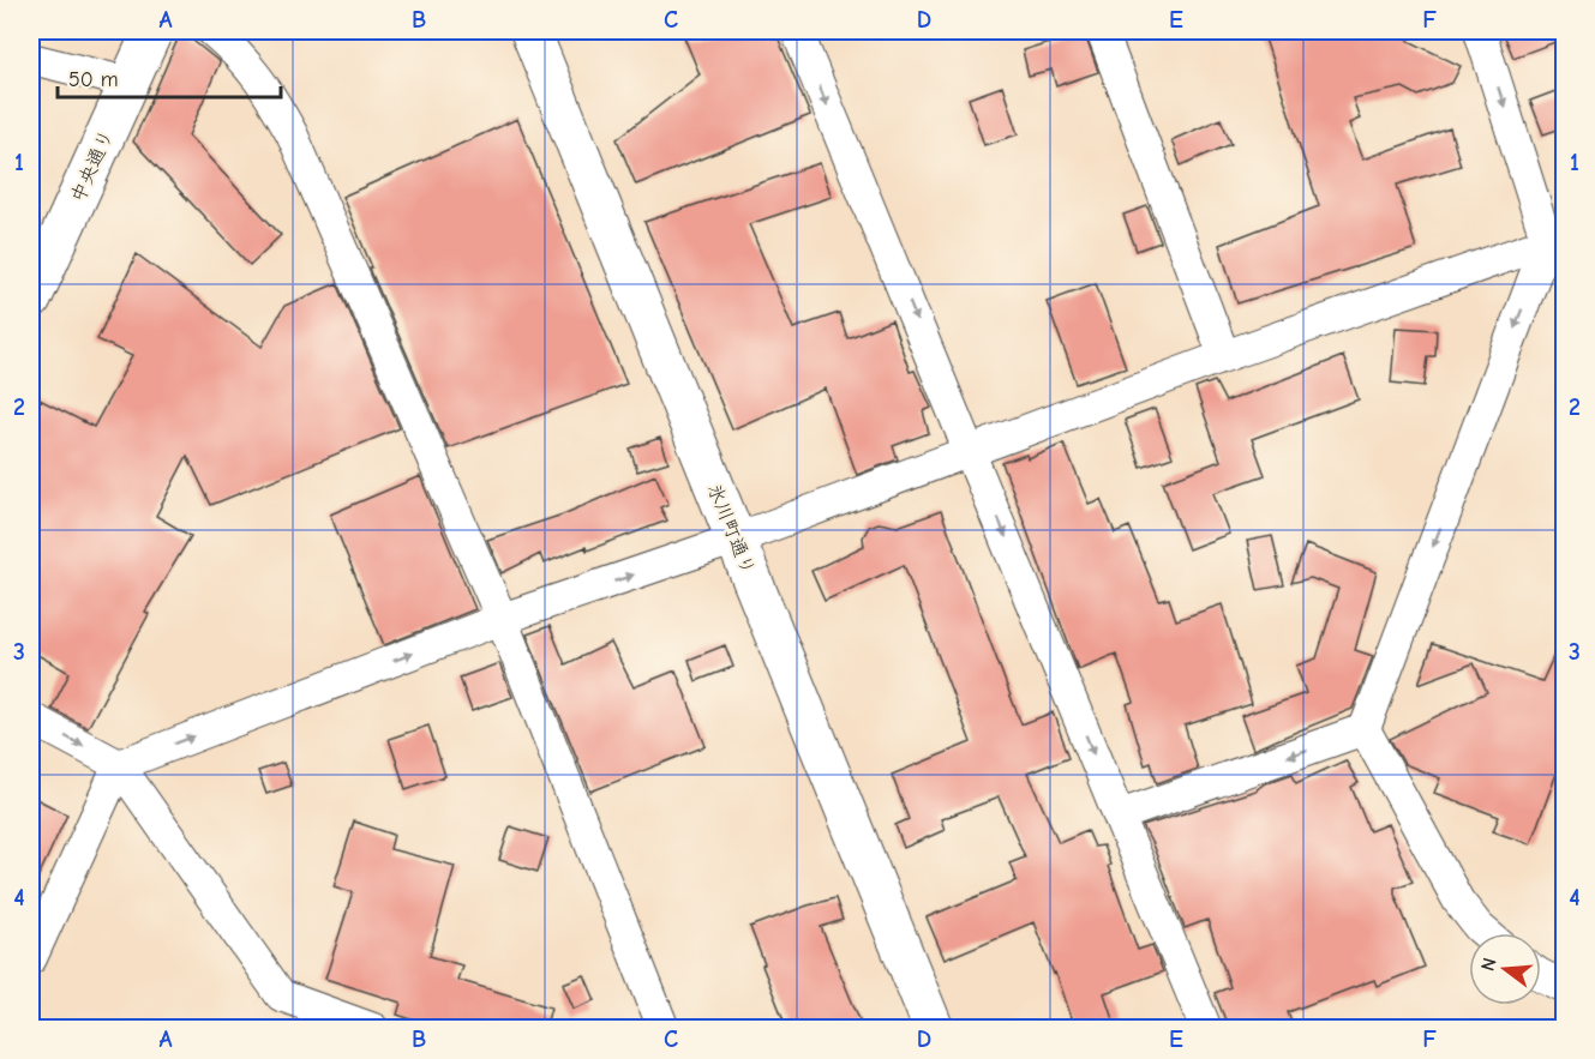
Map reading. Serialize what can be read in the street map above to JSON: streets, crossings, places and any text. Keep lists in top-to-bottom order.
{
  "streets": {
    "street": ["中央通り", "氷川町通り"]
  },
  "scale_bar": "50 m",
  "north": "left",
  "grid": {
    "columns": [
      "A",
      "B",
      "C",
      "D",
      "E",
      "F"
    ],
    "rows": [
      "1",
      "2",
      "3",
      "4"
    ]
  }
}
